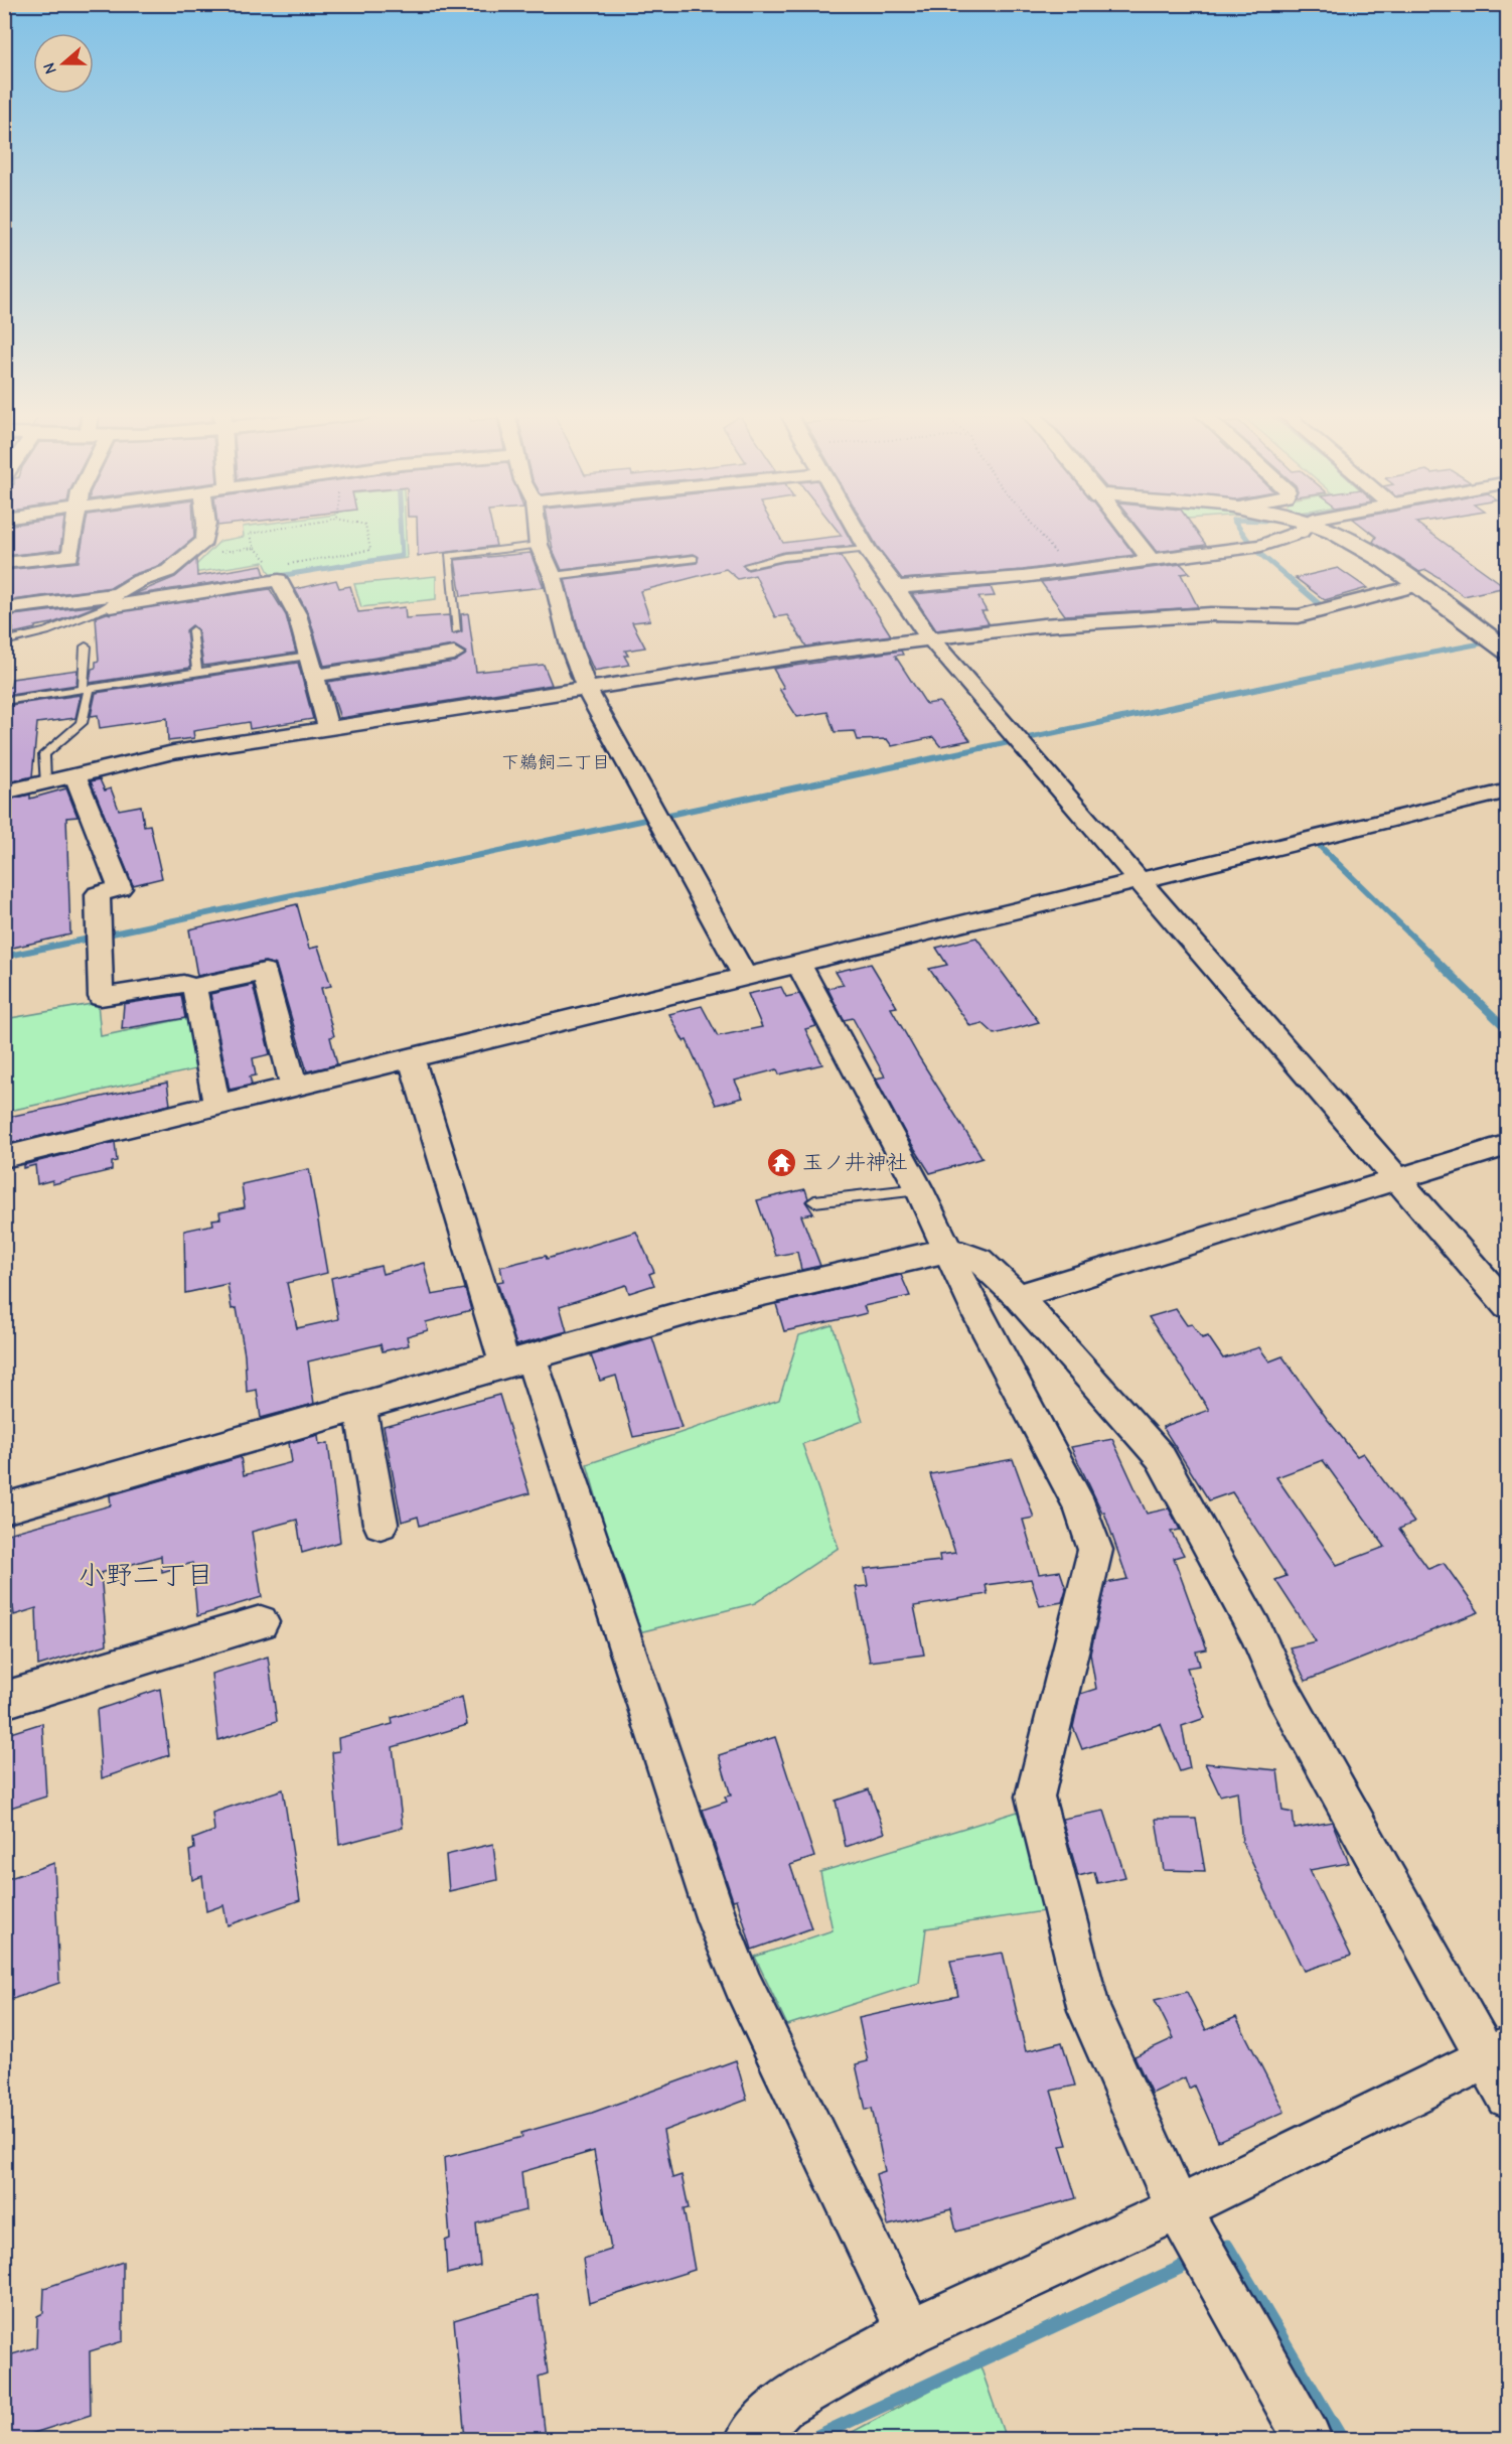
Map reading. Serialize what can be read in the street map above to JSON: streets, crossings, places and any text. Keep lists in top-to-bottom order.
{
  "districts": ["下鵜飼二丁目", "小野二丁目"],
  "places": {
    "temple": ["玉ノ井神社"]
  },
  "north": "left"
}
